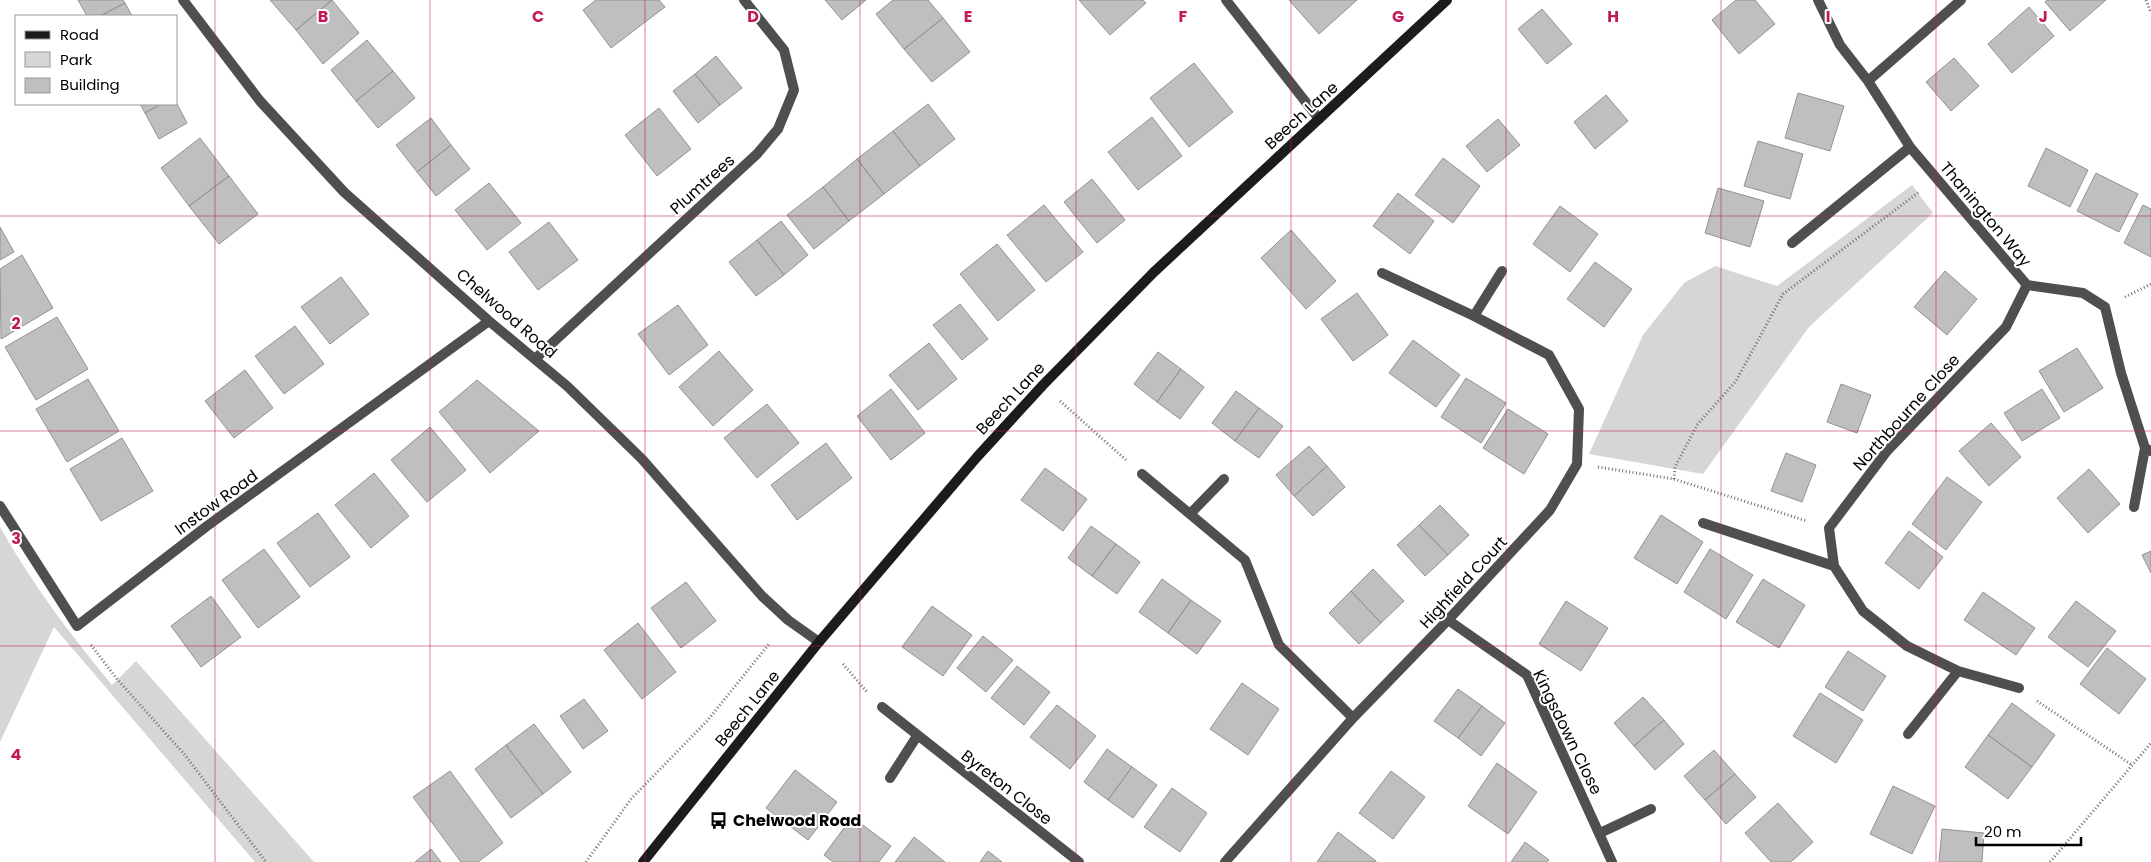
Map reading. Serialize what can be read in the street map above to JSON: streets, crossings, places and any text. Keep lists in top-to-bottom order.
{
  "streets": {
    "street": [
      "Beech Lane",
      "Plumtrees",
      "Thanington Way",
      "Chelwood Road",
      "Northbourne Close",
      "Instow Road",
      "Highfield Court",
      "Kingsdown Close",
      "Byreton Close"
    ]
  },
  "crossings": [
    ["Beech Lane", "Chelwood Road"],
    ["Plumtrees", "Chelwood Road"],
    ["Thanington Way", "Northbourne Close"],
    ["Chelwood Road", "Instow Road"],
    ["Highfield Court", "Kingsdown Close"]
  ],
  "places": {
    "bus stop": ["Chelwood Road"]
  },
  "legend": ["Road", "Park", "Building"],
  "scale_bar": "20 m",
  "grid": {
    "columns": [
      "B",
      "C",
      "D",
      "E",
      "F",
      "G",
      "H",
      "I",
      "J"
    ],
    "rows": ["2", "3", "4"]
  }
}
